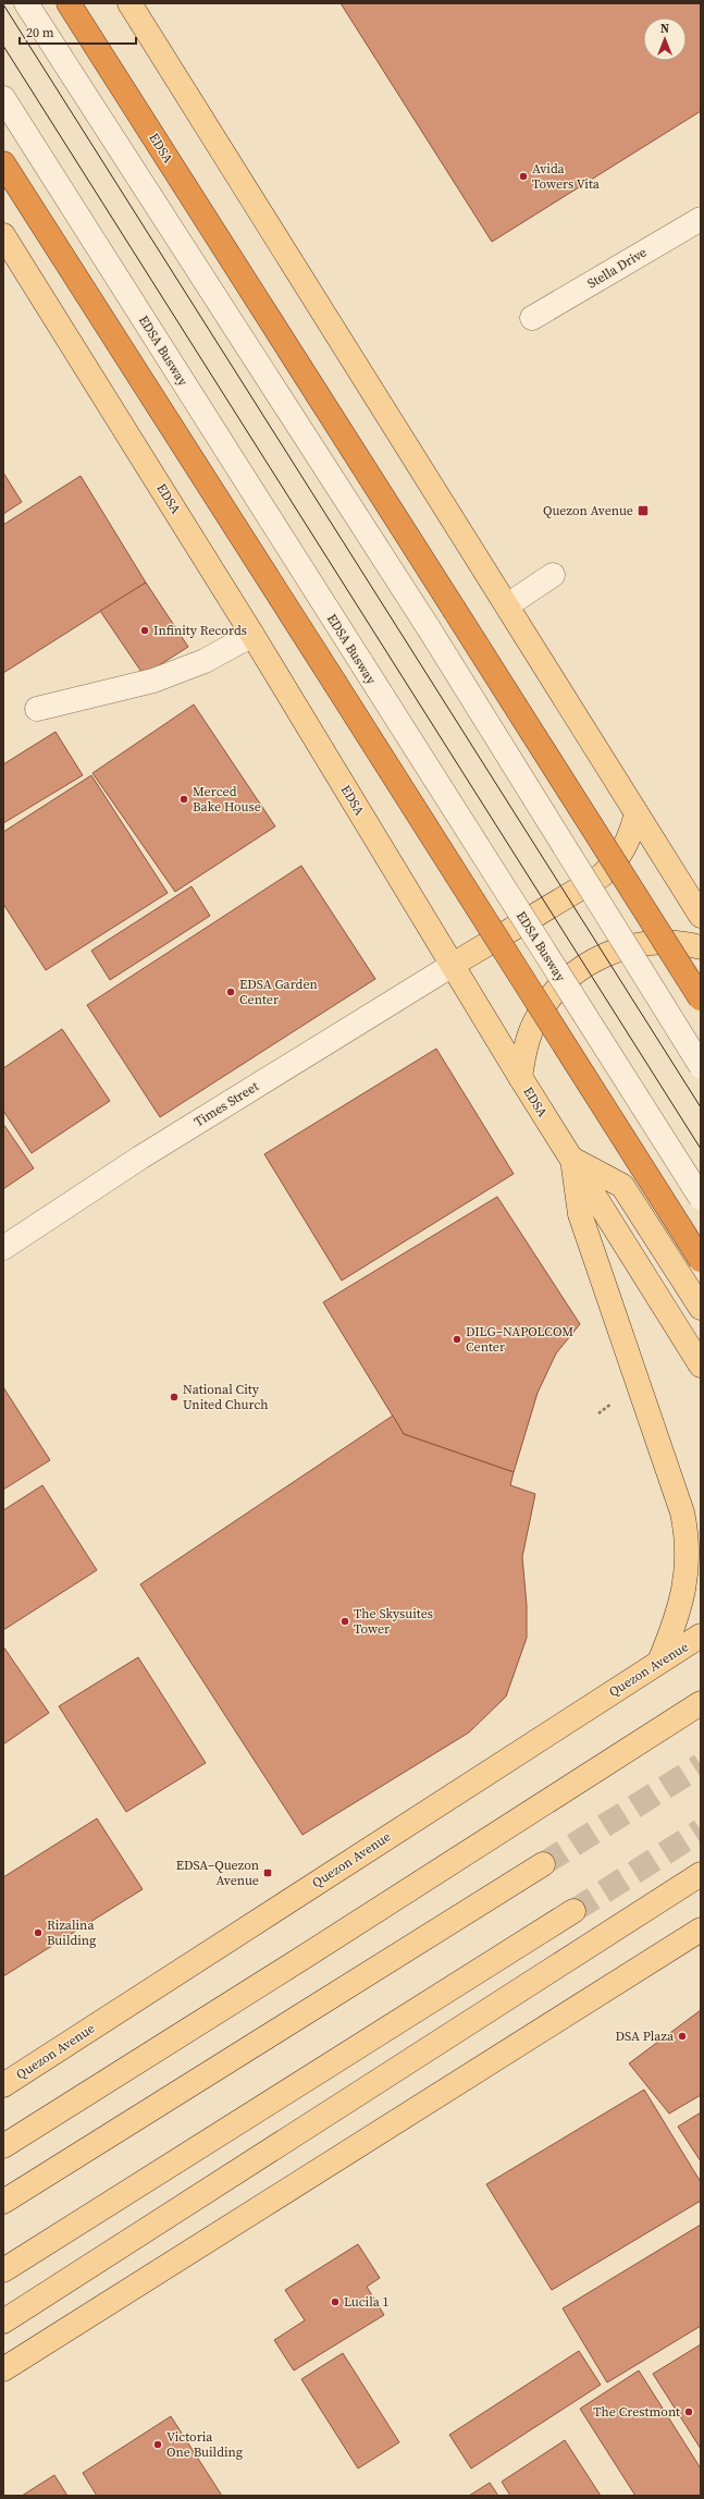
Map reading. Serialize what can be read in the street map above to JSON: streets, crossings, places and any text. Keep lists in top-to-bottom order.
{
  "streets": {
    "highway": ["EDSA"],
    "main road": ["Quezon Avenue"],
    "street": ["Stella Drive", "EDSA Busway", "Times Street"]
  },
  "crossings": [
    ["EDSA", "Times Street"]
  ],
  "places": {
    "other": [
      "Avida Towers Vita",
      "Infinity Records",
      "Merced Bake House",
      "EDSA Garden Center",
      "DILG–NAPOLCOM Center",
      "National City United Church",
      "The Skysuites Tower",
      "Rizalina Building",
      "DSA Plaza",
      "Lucila 1",
      "The Crestmont",
      "Victoria One Building"
    ],
    "transit": ["Quezon Avenue", "EDSA–Quezon Avenue"]
  },
  "scale_bar": "20 m",
  "north": "top"
}
